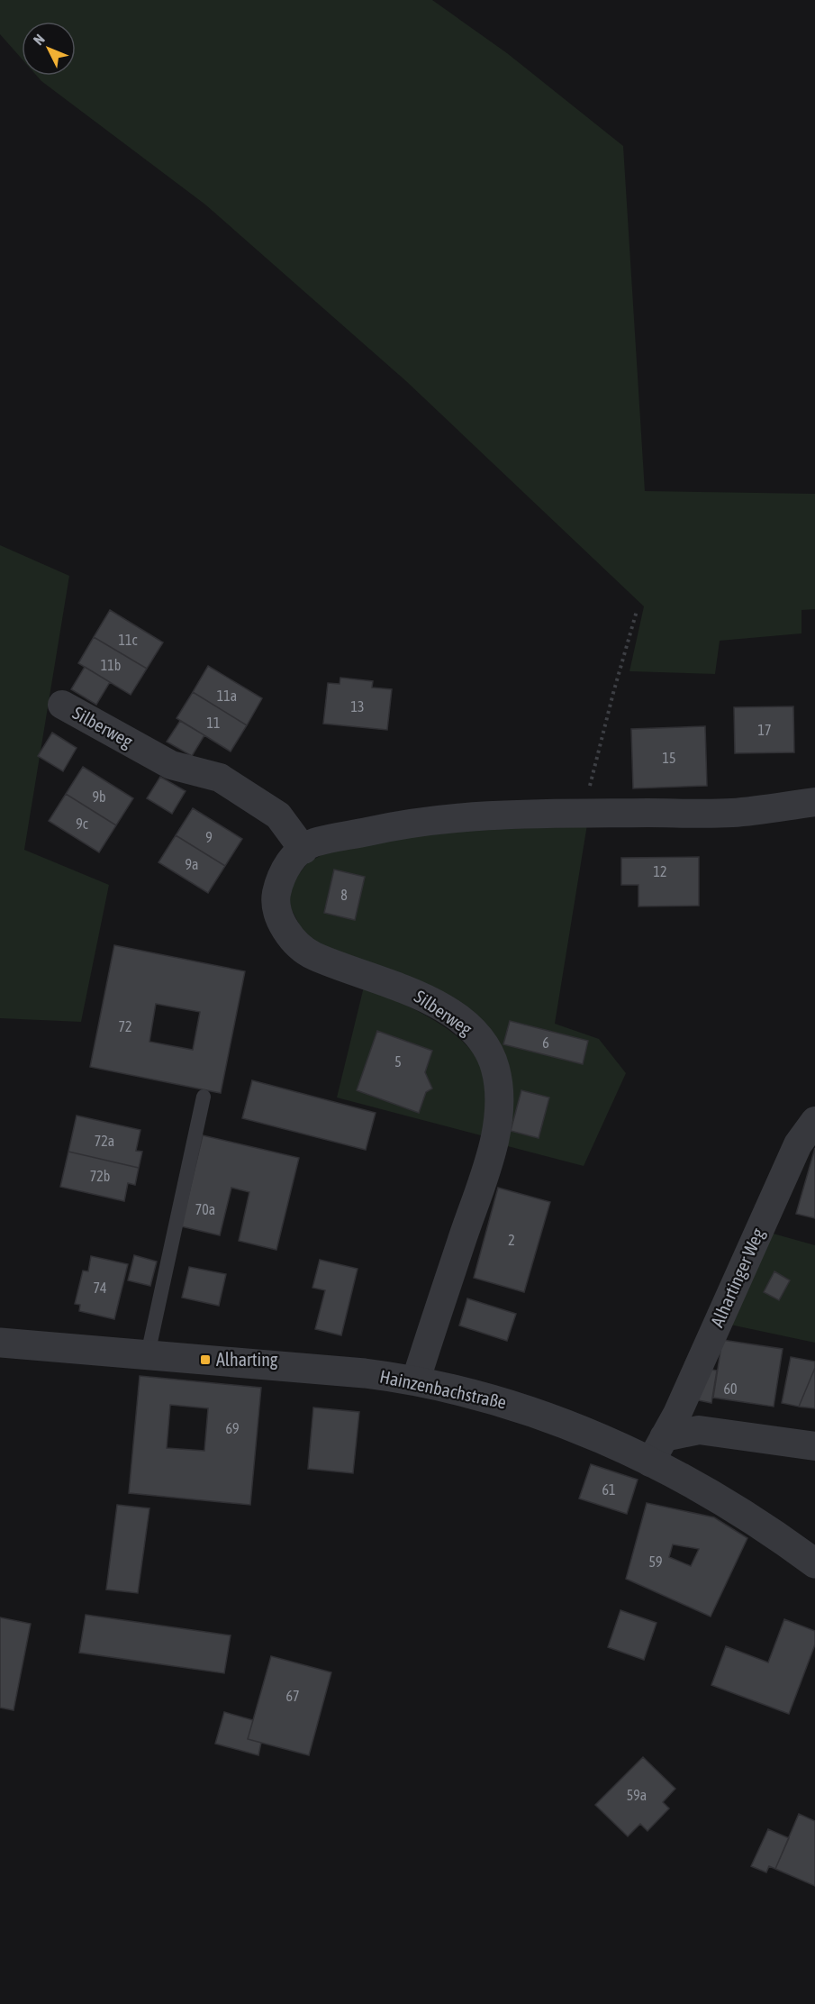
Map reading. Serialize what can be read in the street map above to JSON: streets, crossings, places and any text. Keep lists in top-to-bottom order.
{
  "streets": {
    "street": ["Silberweg", "Alhartinger Weg", "Hainzenbachstraße"]
  },
  "crossings": [
    ["Silberweg", "Hainzenbachstraße"],
    ["Alhartinger Weg", "Hainzenbachstraße"]
  ],
  "places": {
    "transit": ["Alharting"]
  },
  "house_numbers": [
    "11c",
    "11b",
    "11a",
    "13",
    "11",
    "17",
    "15",
    "9b",
    "9c",
    "9",
    "9a",
    "12",
    "8",
    "72",
    "6",
    "5",
    "72a",
    "72b",
    "70a",
    "2",
    "74",
    "60",
    "69",
    "61",
    "59",
    "67",
    "59a"
  ],
  "north": "top left"
}
